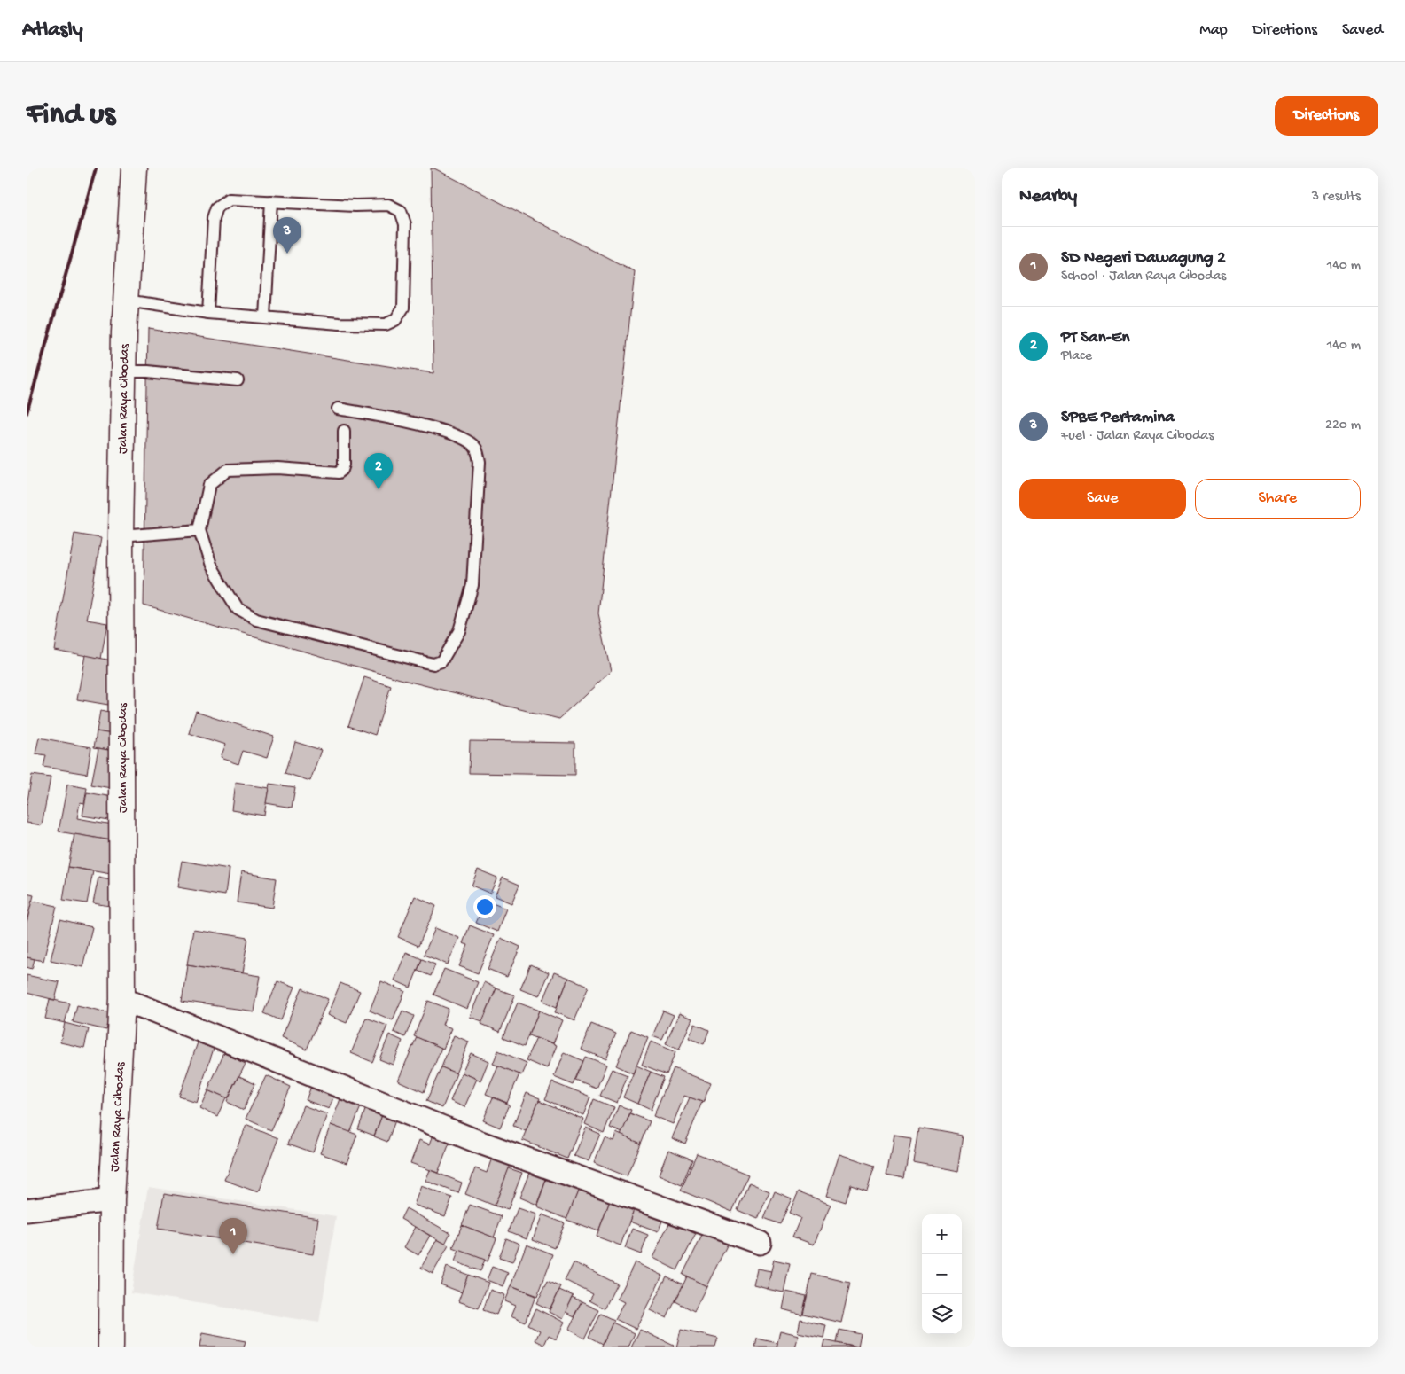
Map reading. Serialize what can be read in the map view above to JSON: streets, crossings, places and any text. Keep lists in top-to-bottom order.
{
  "streets": {
    "highway": ["Jalan Raya Cibodas"]
  },
  "page": {
    "header": "Atlasly",
    "nav": ["Map", "Directions", "Saved"],
    "buttons": [
      "Directions",
      ["Save", "Share"]
    ],
    "title": "Find us",
    "heading": ["Nearby", "3 results"],
    "pins": ["3", "2", "1"],
    "list": [
      {
        "mark": "1",
        "name": "SD Negeri Dawagung 2",
        "note": "School · Jalan Raya Cibodas",
        "value": "140 m"
      },
      {
        "mark": "2",
        "name": "PT San-En",
        "note": "Place",
        "value": "140 m"
      },
      {
        "mark": "3",
        "name": "SPBE Pertamina",
        "note": "Fuel · Jalan Raya Cibodas",
        "value": "220 m"
      }
    ],
    "map_buttons": ["+", "−"]
  }
}
